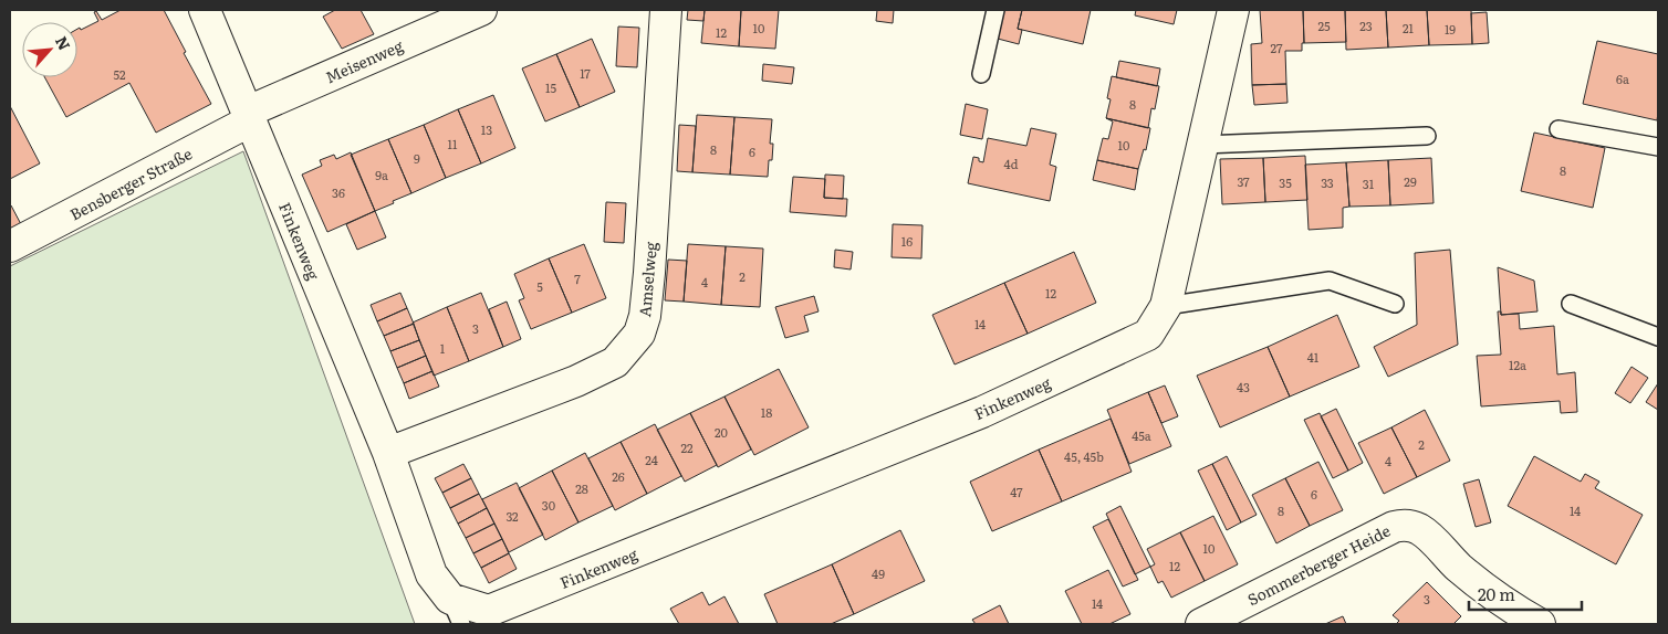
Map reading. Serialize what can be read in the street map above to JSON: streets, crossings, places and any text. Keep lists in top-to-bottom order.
{
  "streets": {
    "street": [
      "Meisenweg",
      "Bensberger Straße",
      "Finkenweg",
      "Amselweg",
      "Sommerberger Heide"
    ]
  },
  "crossings": [
    ["Meisenweg", "Bensberger Straße"],
    ["Meisenweg", "Finkenweg"],
    ["Bensberger Straße", "Finkenweg"],
    ["Finkenweg", "Amselweg"]
  ],
  "house_numbers": [
    "25",
    "23",
    "10",
    "21",
    "19",
    "12",
    "27",
    "17",
    "52",
    "6a",
    "15",
    "8",
    "13",
    "11",
    "10",
    "8",
    "6",
    "9",
    "4d",
    "8",
    "9a",
    "37",
    "29",
    "35",
    "33",
    "31",
    "36",
    "16",
    "2",
    "7",
    "4",
    "5",
    "12",
    "14",
    "3",
    "1",
    "41",
    "12a",
    "43",
    "18",
    "20",
    "45a",
    "2",
    "22",
    "45, 45b",
    "24",
    "4",
    "26",
    "28",
    "47",
    "6",
    "30",
    "8",
    "14",
    "32",
    "10",
    "12",
    "49",
    "3",
    "14"
  ],
  "scale_bar": "20 m",
  "north": "top right"
}
